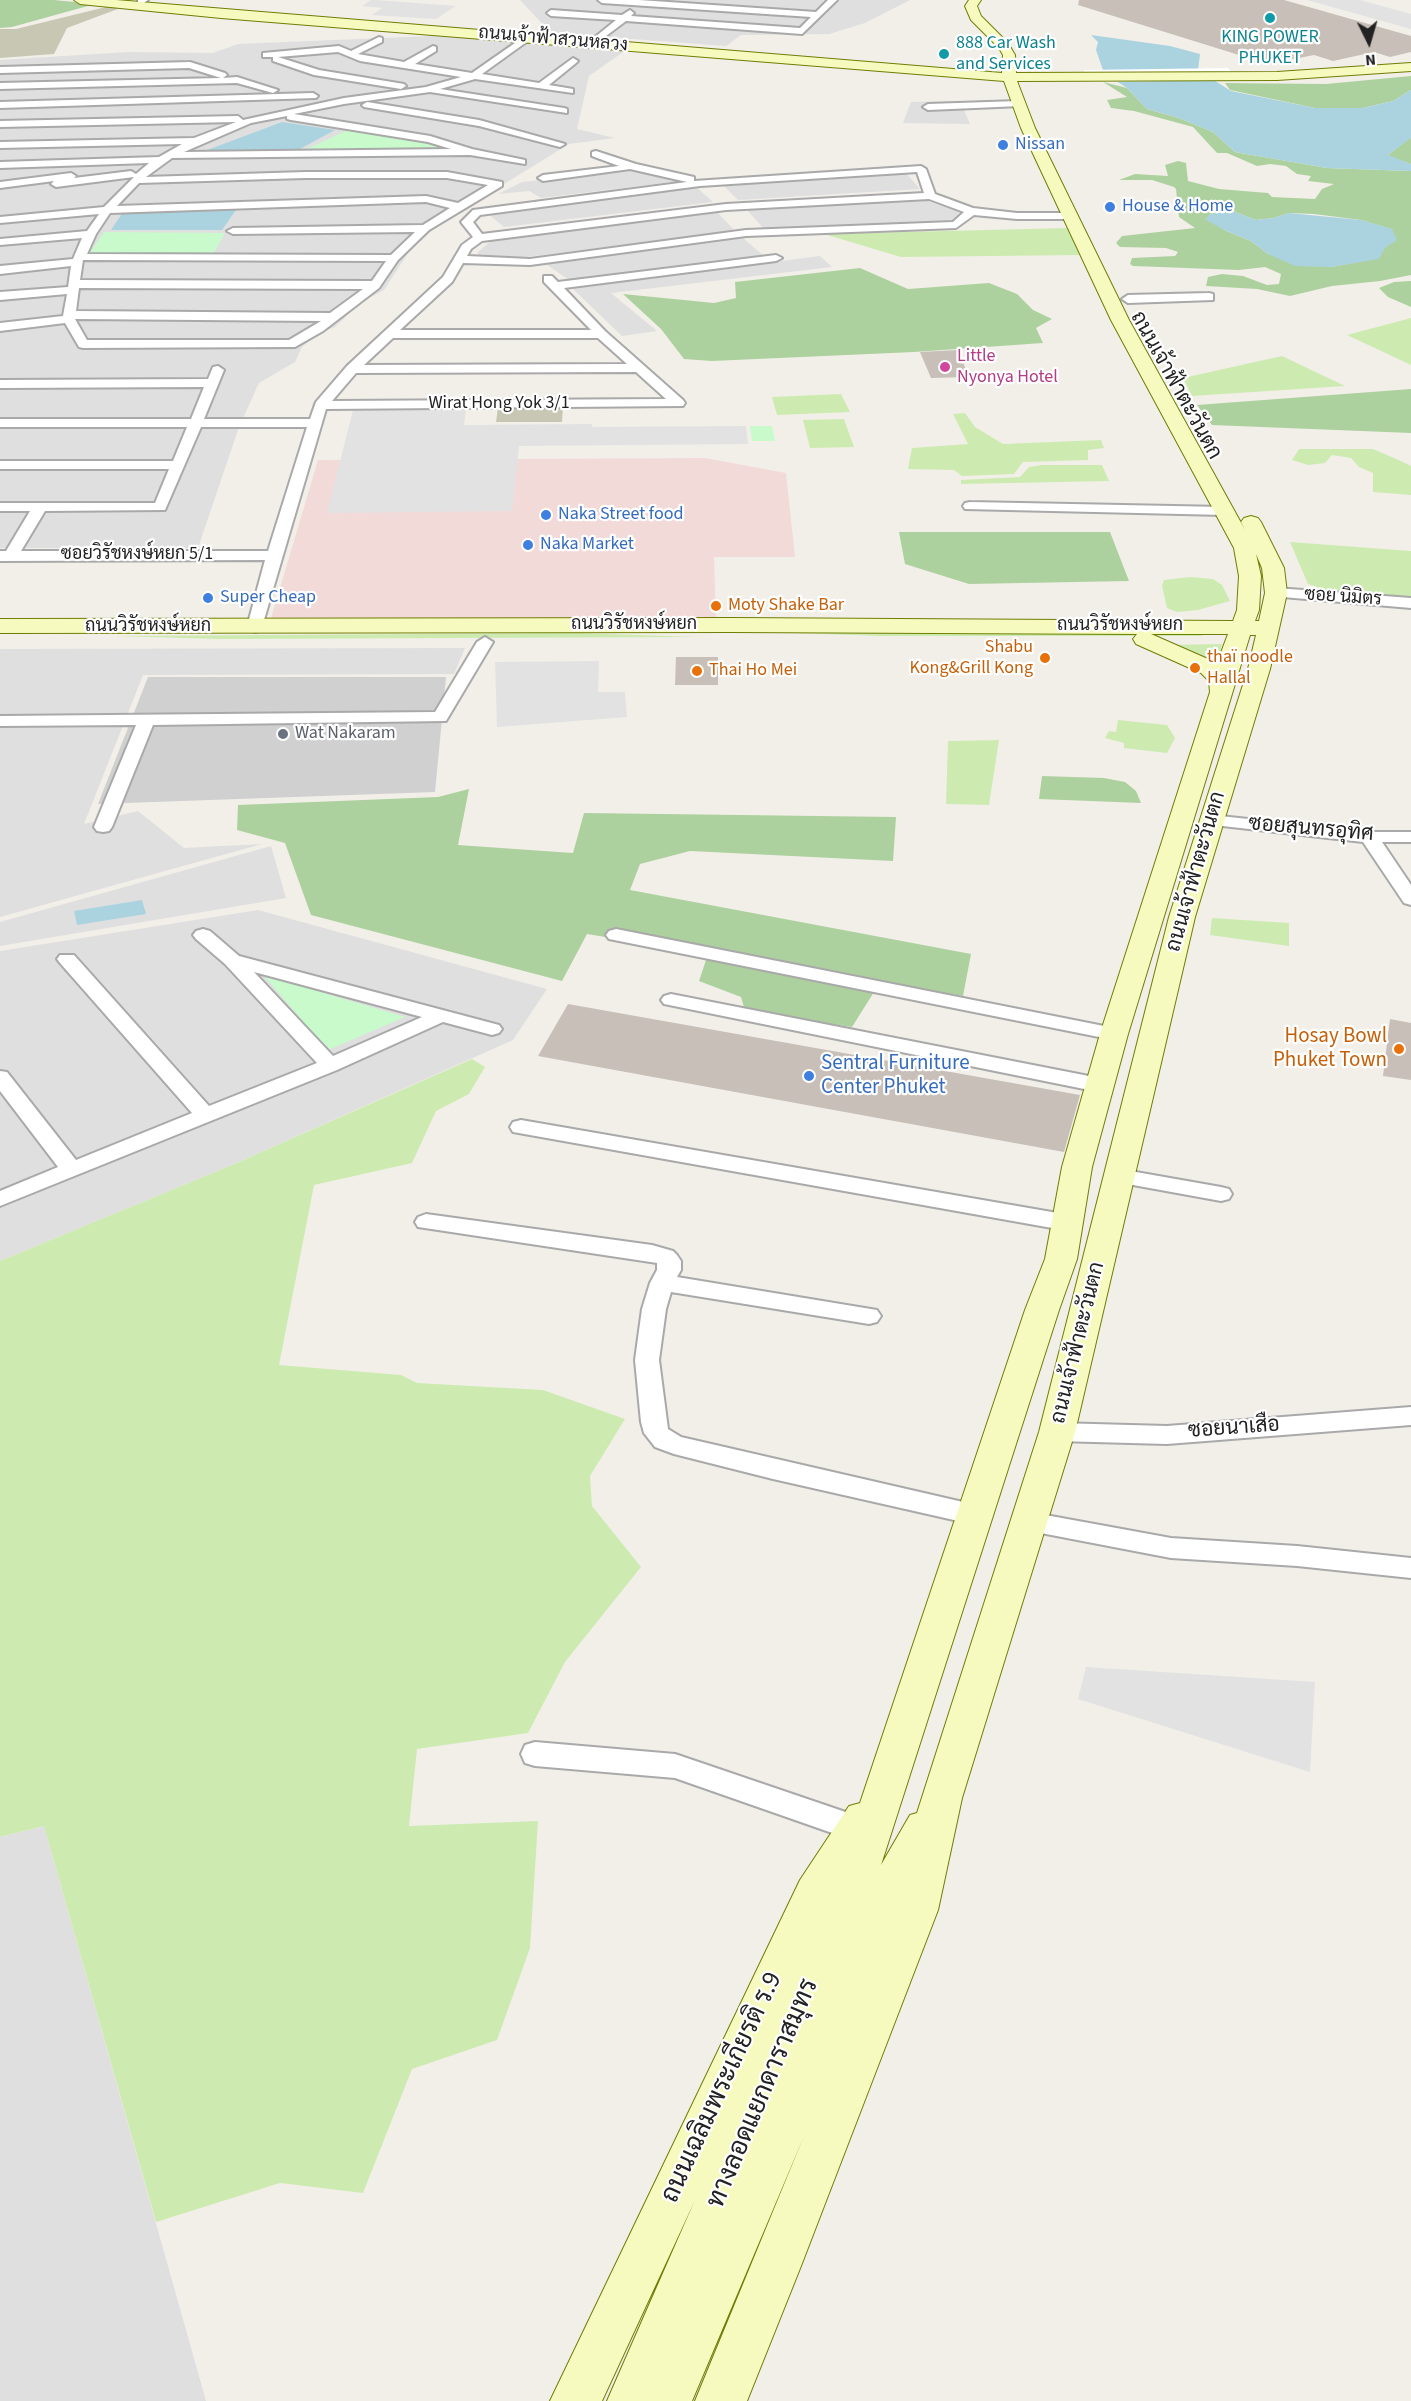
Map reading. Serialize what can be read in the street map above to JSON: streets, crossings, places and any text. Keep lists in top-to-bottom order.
{
  "streets": {
    "main road": [
      "ถนนเจ้าฟ้าสวนหลวง",
      "ถนนเจ้าฟ้าตะวันตก",
      "ถนนวิรัชหงษ์หยก",
      "ถนนเฉลิมพระเกียรติ ร.9",
      "ทางลอดแยกดาราสมุทร"
    ],
    "street": [
      "Wirat Hong Yok 3/1",
      "ซอยวิรัชหงษ์หยก 5/1",
      "ซอย นิมิตร",
      "ซอยสุนทรอุทิศ",
      "ซอยนาเสือ"
    ]
  },
  "crossings": [
    ["ถนนเจ้าฟ้าสวนหลวง", "ถนนเจ้าฟ้าตะวันตก"],
    ["ถนนเจ้าฟ้าตะวันตก", "ซอย นิมิตร"],
    ["ถนนเจ้าฟ้าตะวันตก", "ถนนวิรัชหงษ์หยก"],
    ["ถนนเจ้าฟ้าตะวันตก", "ซอยสุนทรอุทิศ"],
    ["ถนนเจ้าฟ้าตะวันตก", "ซอยนาเสือ"],
    ["ถนนเจ้าฟ้าตะวันตก", "ถนนเฉลิมพระเกียรติ ร.9"],
    ["ถนนเจ้าฟ้าตะวันตก", "ทางลอดแยกดาราสมุทร"],
    ["ถนนเฉลิมพระเกียรติ ร.9", "ทางลอดแยกดาราสมุทร"]
  ],
  "places": [
    "KING POWER PHUKET",
    "888 Car Wash and Services",
    "Nissan",
    "House & Home",
    "Little Nyonya Hotel",
    "Naka Street food",
    "Naka Market",
    "Super Cheap",
    "Moty Shake Bar",
    "Shabu Kong&Grill Kong",
    "thaï noodle Hallal",
    "Thai Ho Mei",
    "Wat Nakaram",
    "Hosay Bowl Phuket Town",
    "Sentral Furniture Center Phuket"
  ],
  "north": "bottom"
}
